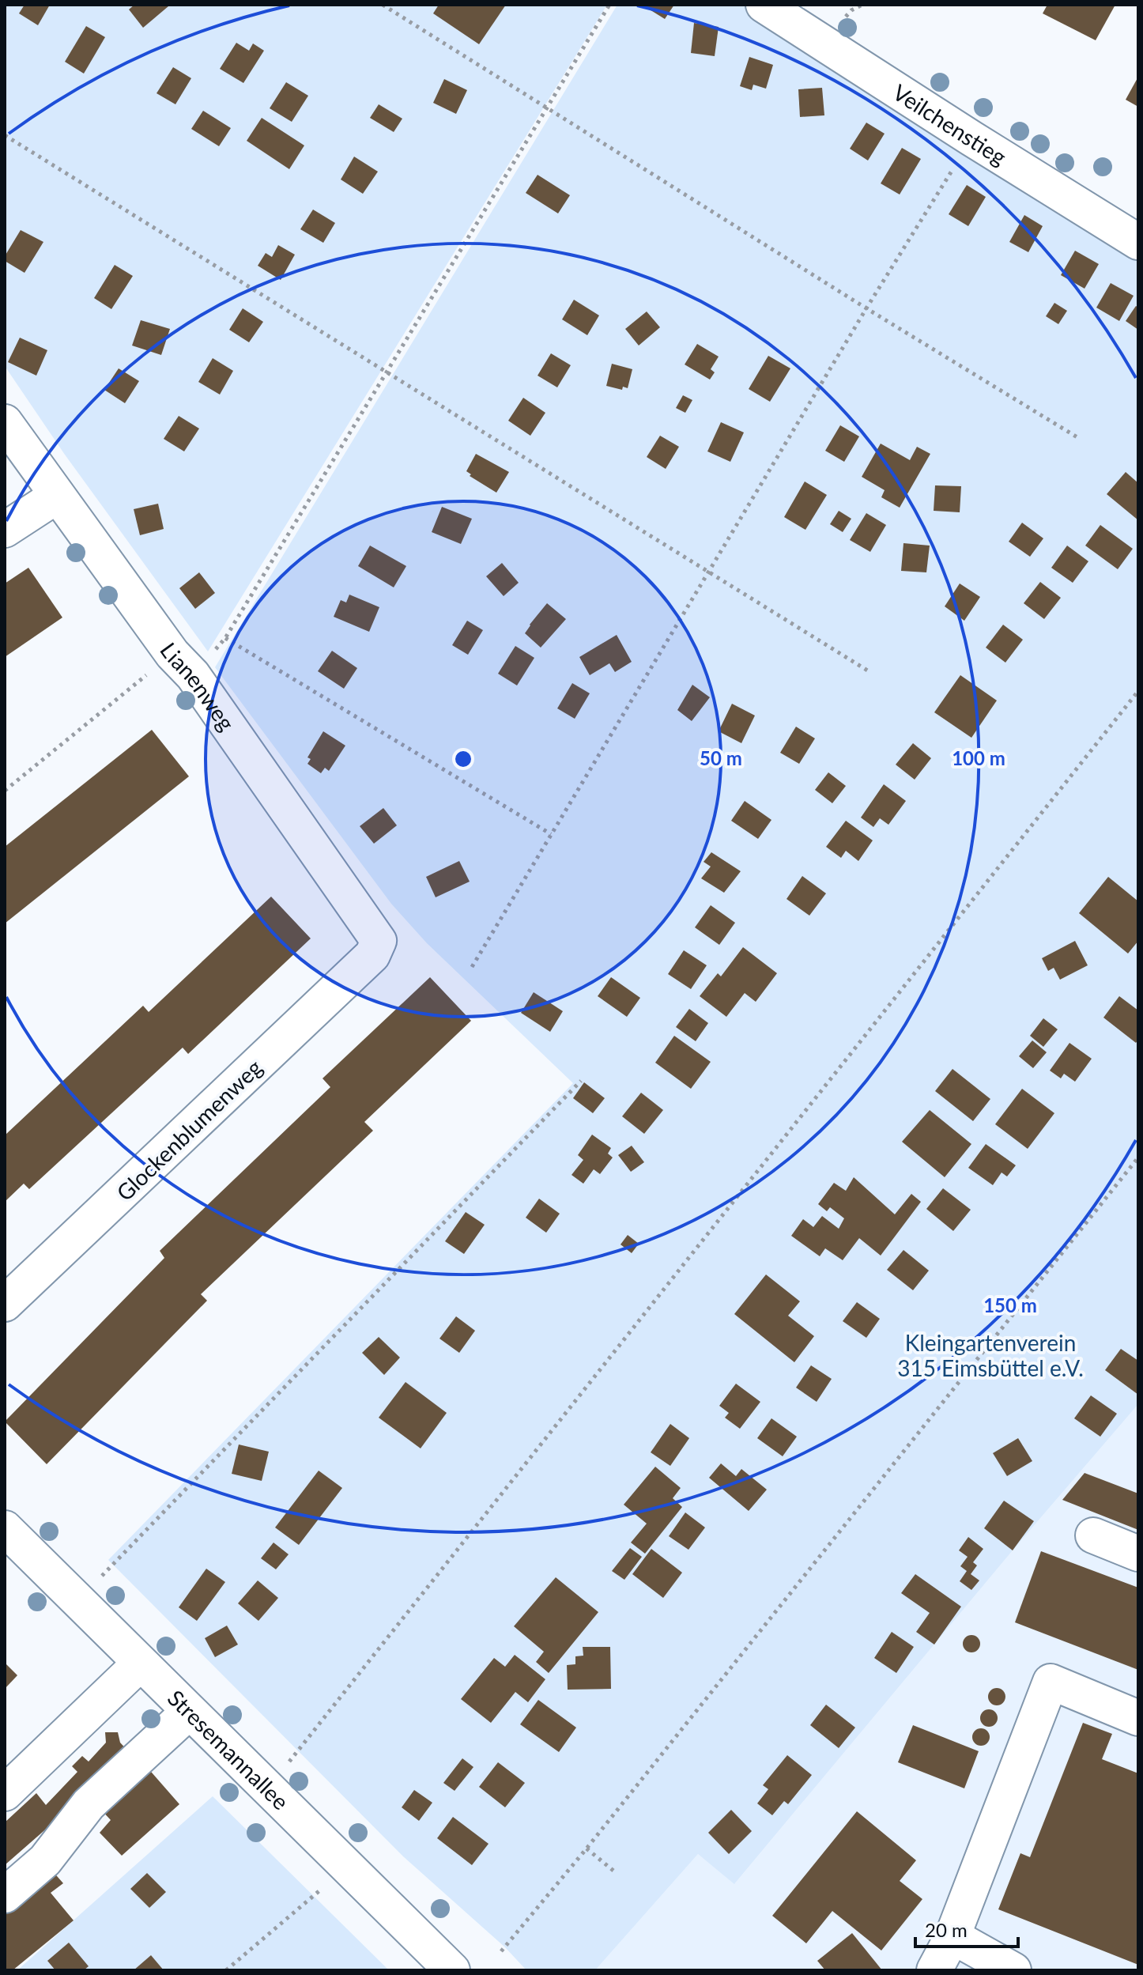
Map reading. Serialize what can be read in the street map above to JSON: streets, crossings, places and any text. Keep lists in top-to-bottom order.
{
  "streets": {
    "street": [
      "Veilchenstieg",
      "Lianenweg",
      "Glockenblumenweg",
      "Stresemannallee"
    ]
  },
  "crossings": [
    ["Lianenweg", "Glockenblumenweg"]
  ],
  "parks": ["Kleingartenverein 315 Eimsbüttel e.V."],
  "scale_bar": "20 m",
  "rings": ["50 m", "100 m", "150 m"]
}
